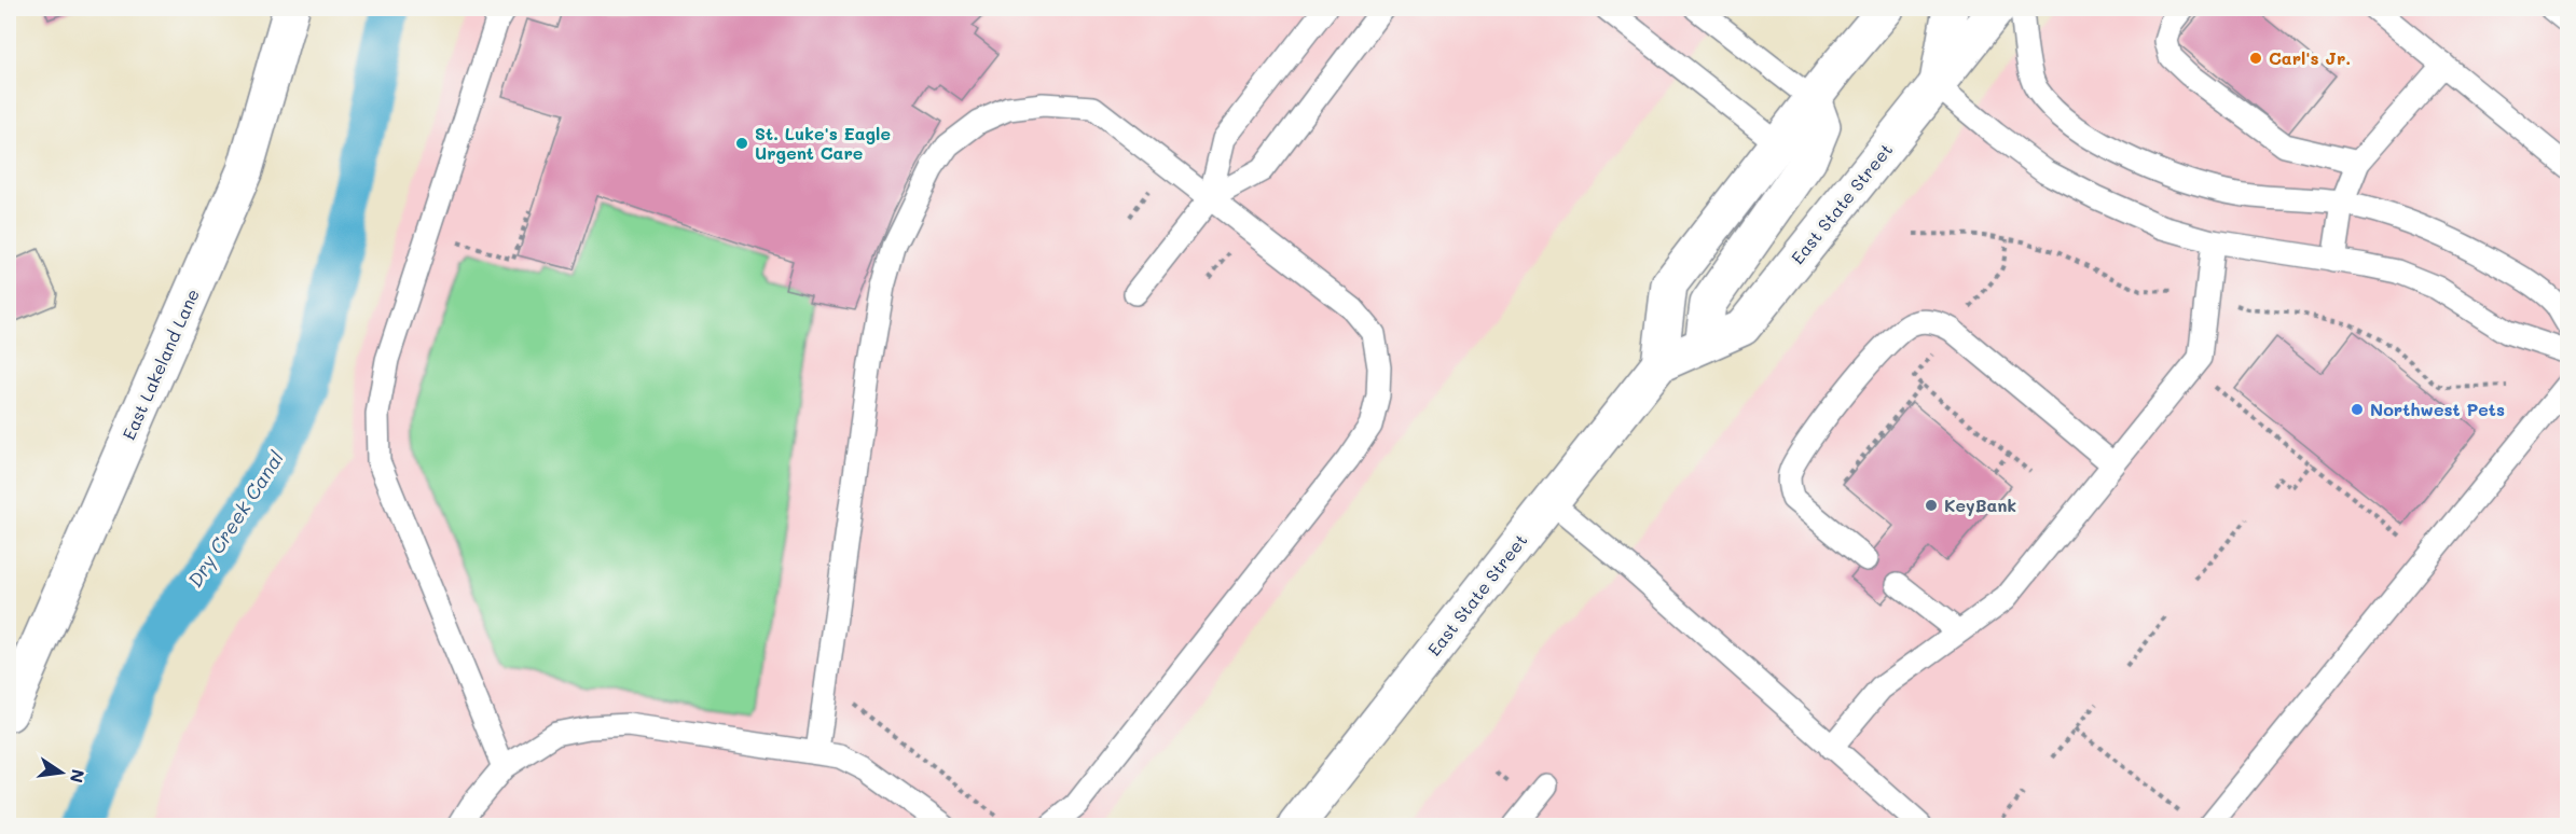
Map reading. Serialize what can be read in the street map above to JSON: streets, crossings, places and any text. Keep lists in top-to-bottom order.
{
  "streets": {
    "main road": ["East State Street", "East Lakeland Lane"]
  },
  "water": ["Dry Creek Canal"],
  "places": [
    "Carl's Jr.",
    "St. Luke's Eagle Urgent Care",
    "Northwest Pets",
    "KeyBank"
  ],
  "north": "right"
}
